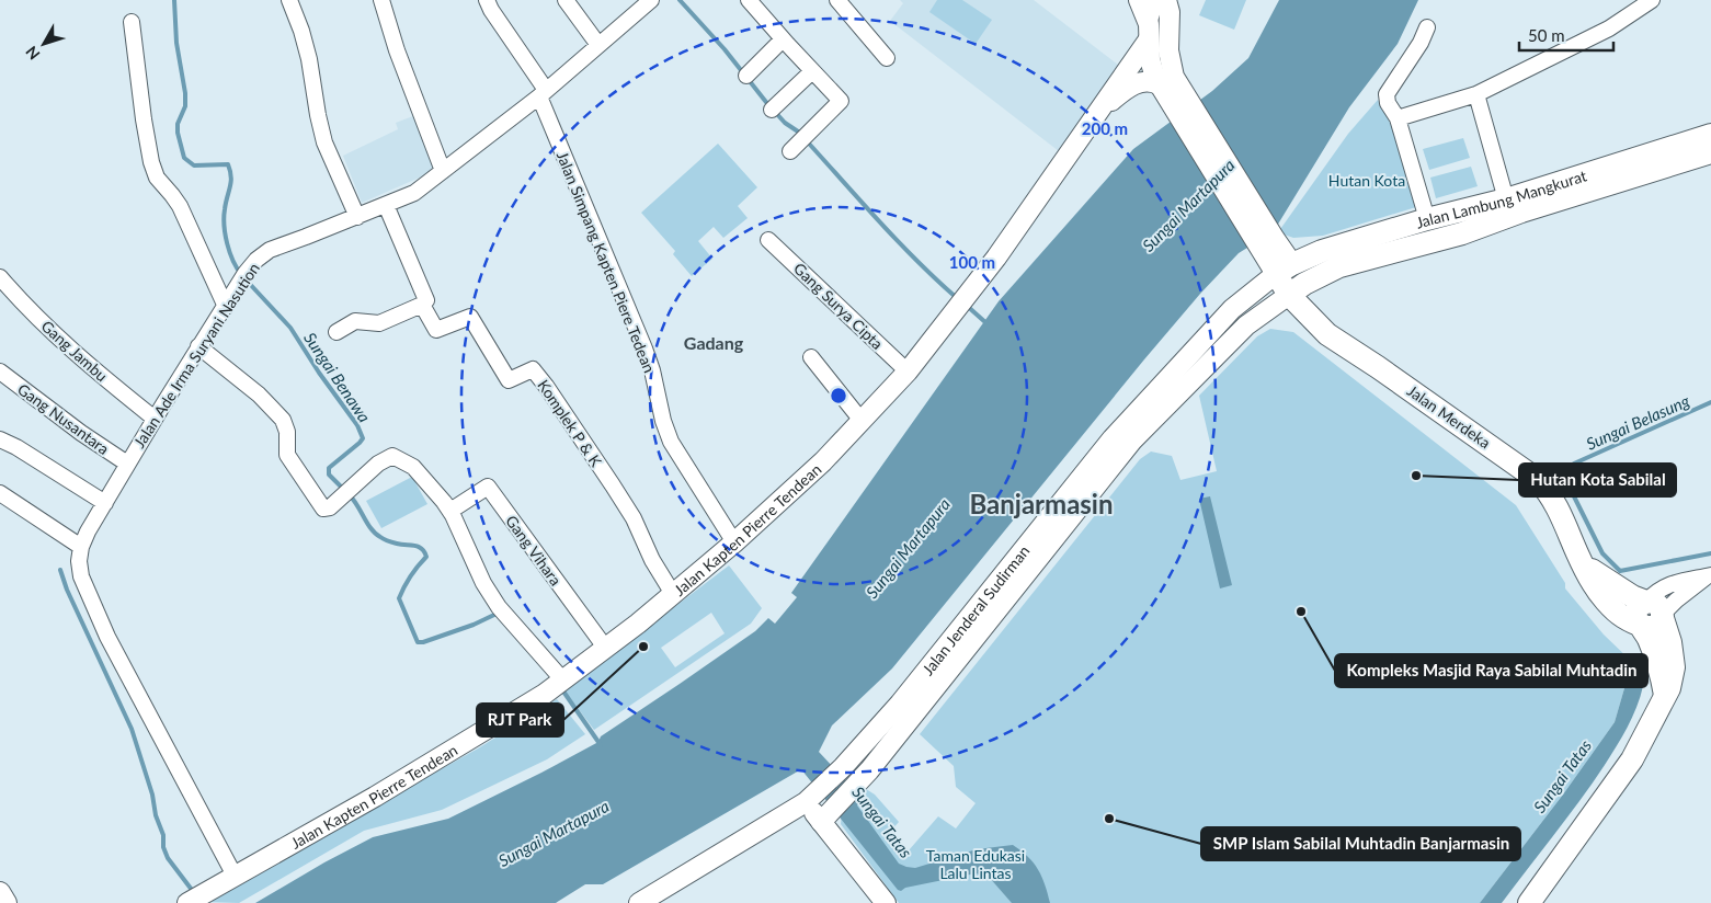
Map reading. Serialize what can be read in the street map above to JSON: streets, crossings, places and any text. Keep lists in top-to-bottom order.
{
  "streets": {
    "highway": ["Jalan Lambung Mangkurat", "Jalan Merdeka"],
    "main road": ["Jalan Kapten Pierre Tendean", "Jalan Jenderal Sudirman"],
    "street": [
      "Jalan Simpang Kapten Piere Tedean",
      "Gang Surya Cipta",
      "Gang Jambu",
      "Jalan Ade Irma Suryani Nasution",
      "Gang Nusantara",
      "Komplek P & K",
      "Gang Vihara"
    ]
  },
  "crossings": [
    ["Jalan Lambung Mangkurat", "Jalan Merdeka"],
    ["Jalan Lambung Mangkurat", "Jalan Jenderal Sudirman"],
    ["Jalan Simpang Kapten Piere Tedean", "Jalan Ade Irma Suryani Nasution"],
    ["Jalan Simpang Kapten Piere Tedean", "Jalan Kapten Pierre Tendean"],
    ["Gang Surya Cipta", "Jalan Kapten Pierre Tendean"],
    ["Gang Jambu", "Jalan Ade Irma Suryani Nasution"],
    ["Jalan Ade Irma Suryani Nasution", "Gang Nusantara"],
    ["Jalan Ade Irma Suryani Nasution", "Jalan Kapten Pierre Tendean"],
    ["Jalan Merdeka", "Jalan Jenderal Sudirman"],
    ["Komplek P & K", "Jalan Kapten Pierre Tendean"],
    ["Jalan Kapten Pierre Tendean", "Gang Vihara"]
  ],
  "districts": ["Gadang", "Banjarmasin"],
  "water": [
    "Sungai Martapura",
    "Sungai Benawa",
    "Sungai Belasung",
    "Sungai Tatas"
  ],
  "parks": ["Hutan Kota", "Taman Edukasi Lalu Lintas"],
  "places": [
    "Hutan Kota Sabilal",
    "Kompleks Masjid Raya Sabilal Muhtadin",
    "RJT Park",
    "SMP Islam Sabilal Muhtadin Banjarmasin"
  ],
  "scale_bar": "50 m",
  "north": "bottom left",
  "rings": ["200 m", "100 m"]
}
